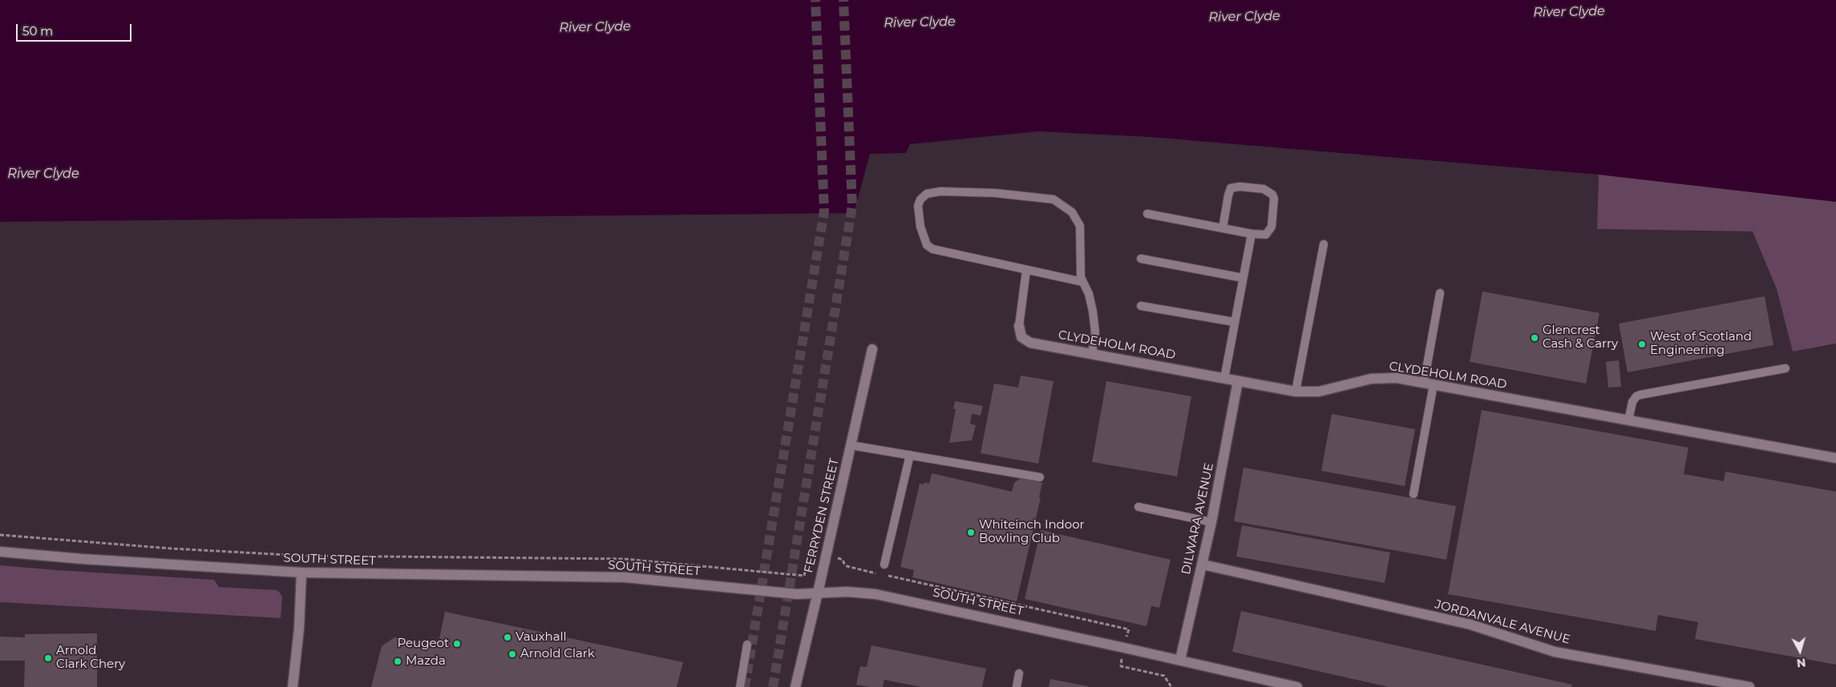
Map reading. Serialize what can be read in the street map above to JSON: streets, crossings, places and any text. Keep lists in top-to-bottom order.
{
  "streets": {
    "street": [
      "CLYDEHOLM ROAD",
      "FERRYDEN STREET",
      "DILWARA AVENUE",
      "SOUTH STREET",
      "JORDANVALE AVENUE"
    ]
  },
  "crossings": [
    ["CLYDEHOLM ROAD", "DILWARA AVENUE"],
    ["FERRYDEN STREET", "SOUTH STREET"],
    ["DILWARA AVENUE", "SOUTH STREET"],
    ["DILWARA AVENUE", "JORDANVALE AVENUE"]
  ],
  "water": ["River Clyde"],
  "places": [
    "Glencrest Cash & Carry",
    "West of Scotland Engineering",
    "Whiteinch Indoor Bowling Club",
    "Vauxhall",
    "Peugeot",
    "Arnold Clark",
    "Arnold Clark Chery",
    "Mazda"
  ],
  "scale_bar": "50 m",
  "north": "bottom"
}
